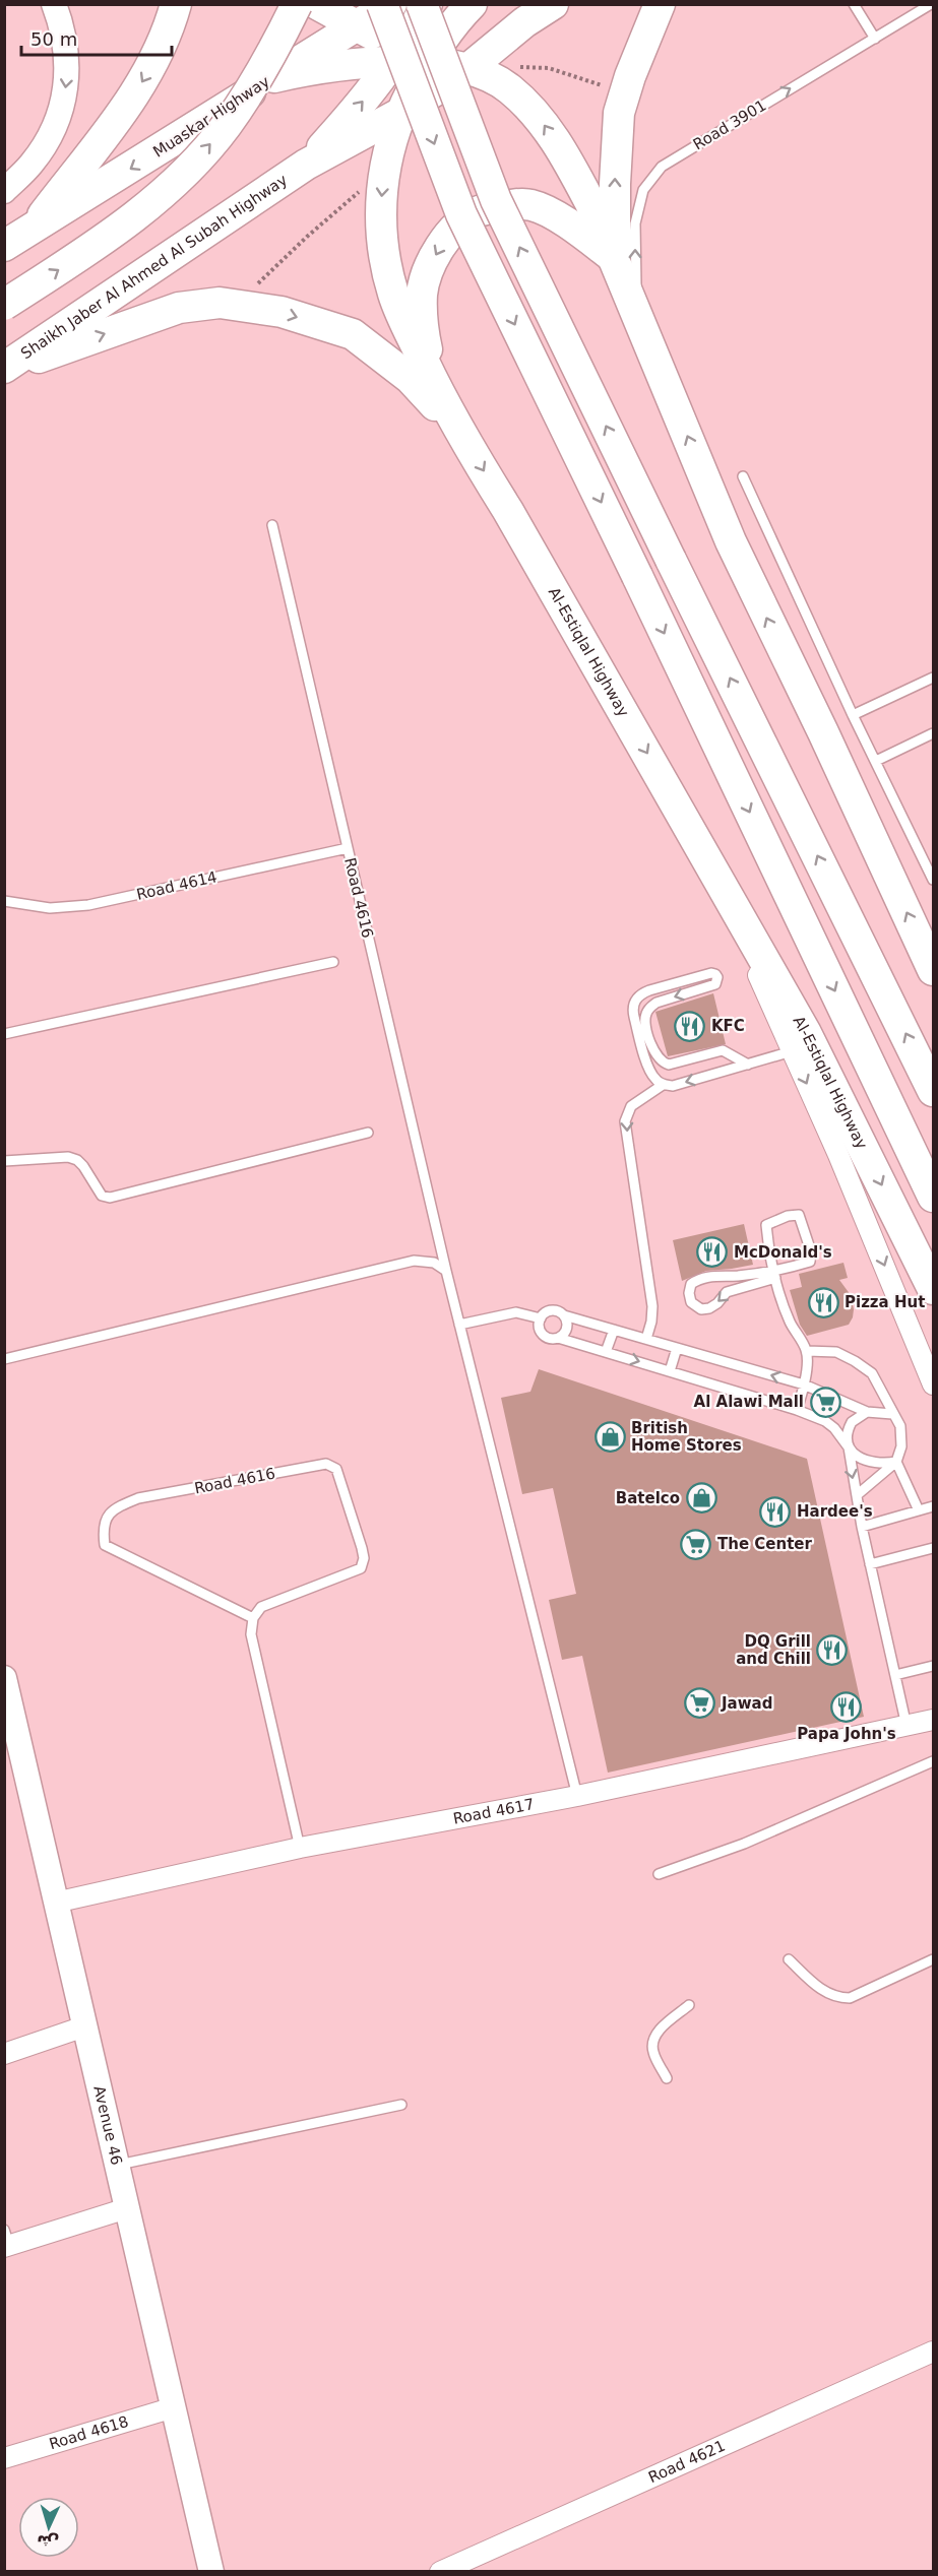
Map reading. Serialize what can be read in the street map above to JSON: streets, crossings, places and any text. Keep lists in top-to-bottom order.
{
  "streets": {
    "main road": ["Muaskar Highway", "Shaikh Jaber Al Ahmed Al Subah Highway", "Al-Estiqlal Highway"],
    "street": [
      "Road 4617",
      "Avenue 46",
      "Road 4618",
      "Road 4621"
    ],
    "lane": ["Road 3901", "Road 4614", "Road 4616"]
  },
  "crossings": [
    ["Road 4614", "Road 4616"],
    ["Road 4616", "Road 4617"],
    ["Road 4617", "Avenue 46"],
    ["Avenue 46", "Road 4618"]
  ],
  "one_way": ["Road 3901"],
  "places": {
    "restaurant": [
      "KFC",
      "McDonald's",
      "Pizza Hut",
      "Hardee's",
      "DQ Grill and Chill",
      "Papa John's"
    ],
    "supermarket": ["Al Alawi Mall", "The Center", "Jawad"],
    "shop": ["British Home Stores", "Batelco"]
  },
  "scale_bar": "50 m",
  "north": "bottom"
}
